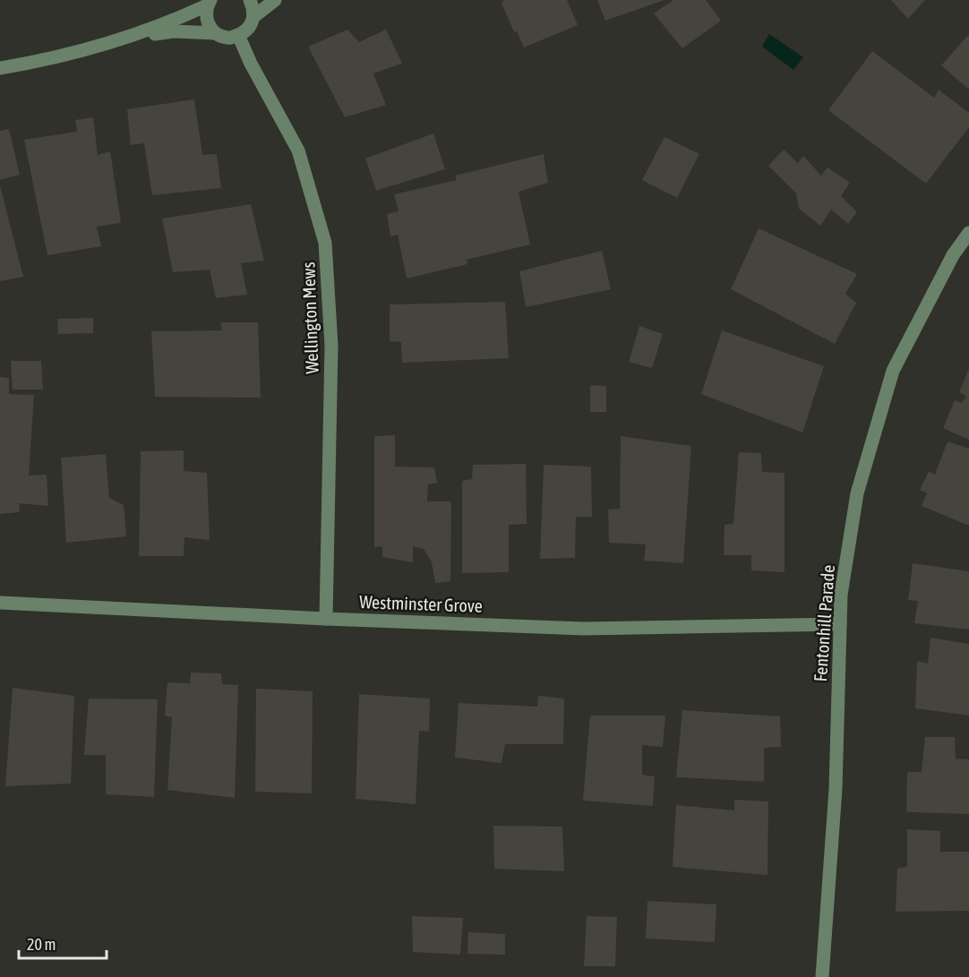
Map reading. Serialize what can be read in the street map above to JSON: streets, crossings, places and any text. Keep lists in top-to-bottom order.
{
  "streets": {
    "street": ["Wellington Mews", "Westminster Grove", "Fentonhill Parade"]
  },
  "crossings": [
    ["Wellington Mews", "Westminster Grove"],
    ["Westminster Grove", "Fentonhill Parade"]
  ],
  "scale_bar": "20 m"
}
